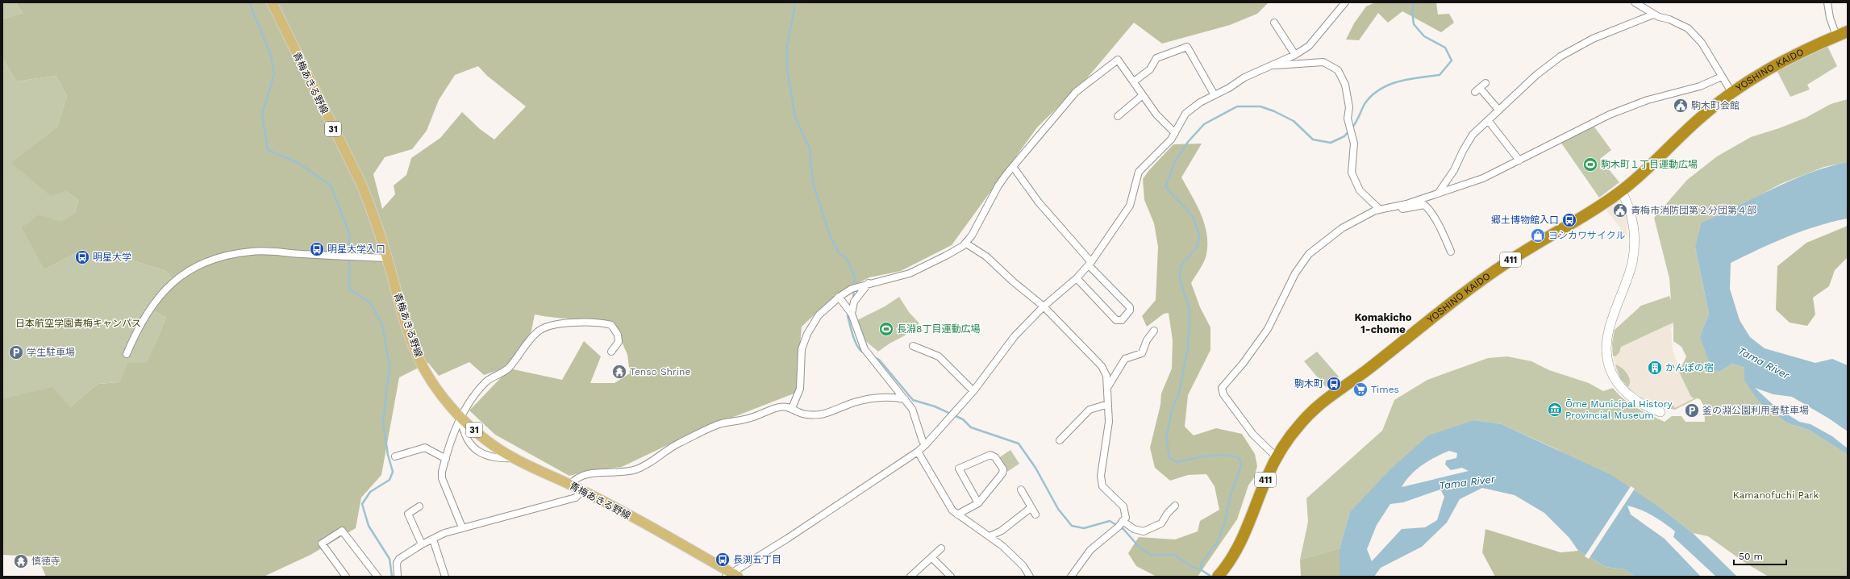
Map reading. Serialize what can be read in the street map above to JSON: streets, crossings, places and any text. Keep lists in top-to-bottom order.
{
  "streets": {
    "highway": ["YOSHINO KAIDO", "411"],
    "main road": ["青梅あきる野線", "31"]
  },
  "districts": ["Komakicho 1-chome"],
  "water": ["Tama River"],
  "parks": ["日本航空学園青梅キャンパス", "Kamanofuchi Park"],
  "places": {
    "public building": ["駒木町会館", "青梅市消防団第２分団第４部"],
    "sports": ["駒木町１丁目運動広場", "長淵8丁目運動広場"],
    "bus stop": [
      "郷土博物館入口",
      "明星大学入口",
      "明星大学",
      "駒木町",
      "長渕五丁目"
    ],
    "shop": ["ヨシカワサイクル"],
    "parking": ["学生駐車場", "釜の淵公園利用者駐車場"],
    "building": ["かんぽの宿"],
    "temple": ["Tenso Shrine", "慎徳寺"],
    "supermarket": ["Times"],
    "museum": ["Ōme Municipal History Provincial Museum"]
  },
  "scale_bar": "50 m"
}
